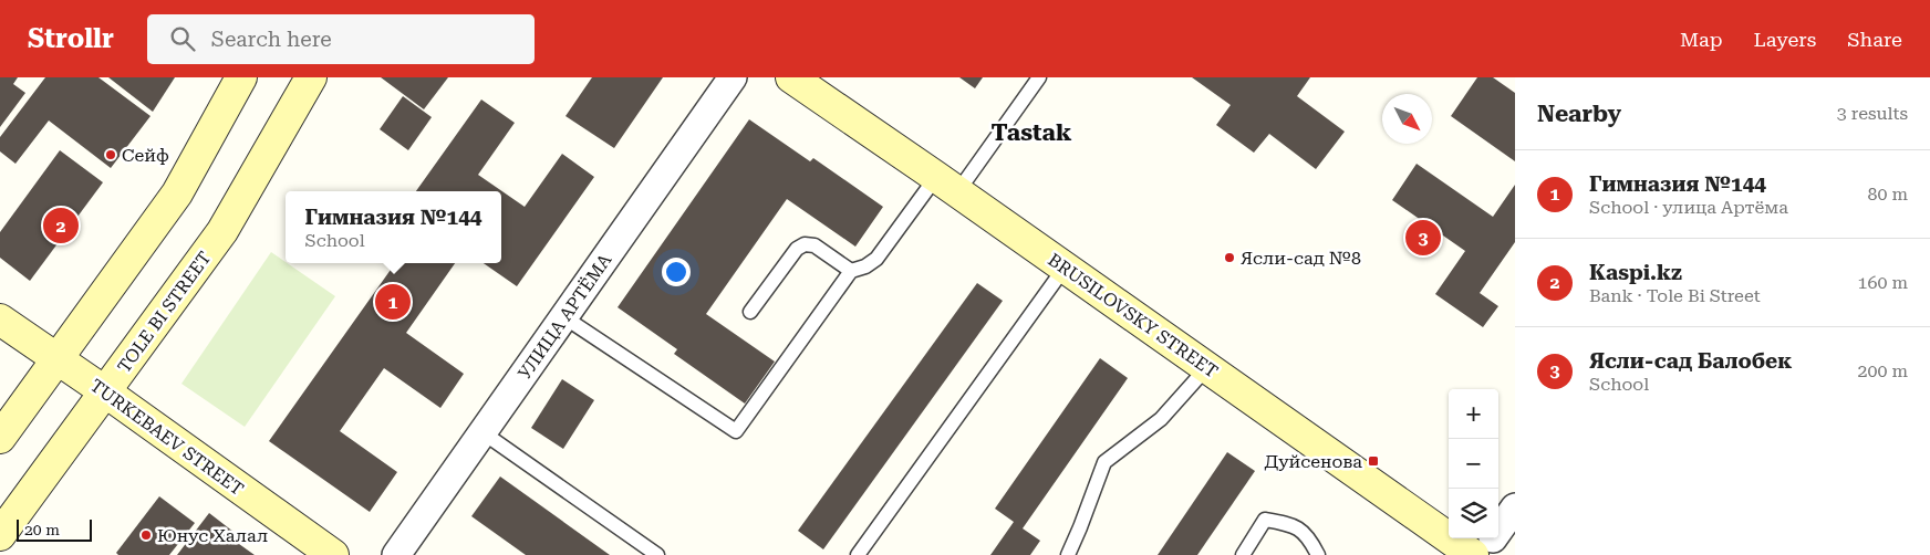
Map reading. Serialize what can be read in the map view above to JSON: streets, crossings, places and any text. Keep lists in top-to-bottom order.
{
  "streets": {
    "street": [
      "TOLE BI STREET",
      "BRUSILOVSKY STREET",
      "УЛИЦА АРТЁМА",
      "TURKEBAEV STREET"
    ]
  },
  "crossings": [
    ["TOLE BI STREET", "TURKEBAEV STREET"]
  ],
  "districts": ["Tastak"],
  "places": {
    "other": ["Сейф", "Ясли-сад №8", "Юнус Халал"],
    "transit": ["Дуйсенова"]
  },
  "scale_bar": "20 m",
  "north": "bottom right",
  "page": {
    "header": "Strollr",
    "search": "Search here",
    "nav": ["Map", "Layers", "Share"],
    "heading": ["Nearby", "3 results"],
    "list": [
      {
        "mark": "1",
        "name": "Гимназия №144",
        "note": "School · улица Артёма",
        "value": "80 m"
      },
      {
        "mark": "2",
        "name": "Kaspi.kz",
        "note": "Bank · Tole Bi Street",
        "value": "160 m"
      },
      {
        "mark": "3",
        "name": "Ясли-сад Балобек",
        "note": "School",
        "value": "200 m"
      }
    ],
    "popup": ["Гимназия №144", "School"],
    "pins": ["2", "3", "1"],
    "map_buttons": ["+", "−"],
    "scale": "20 m"
  }
}
